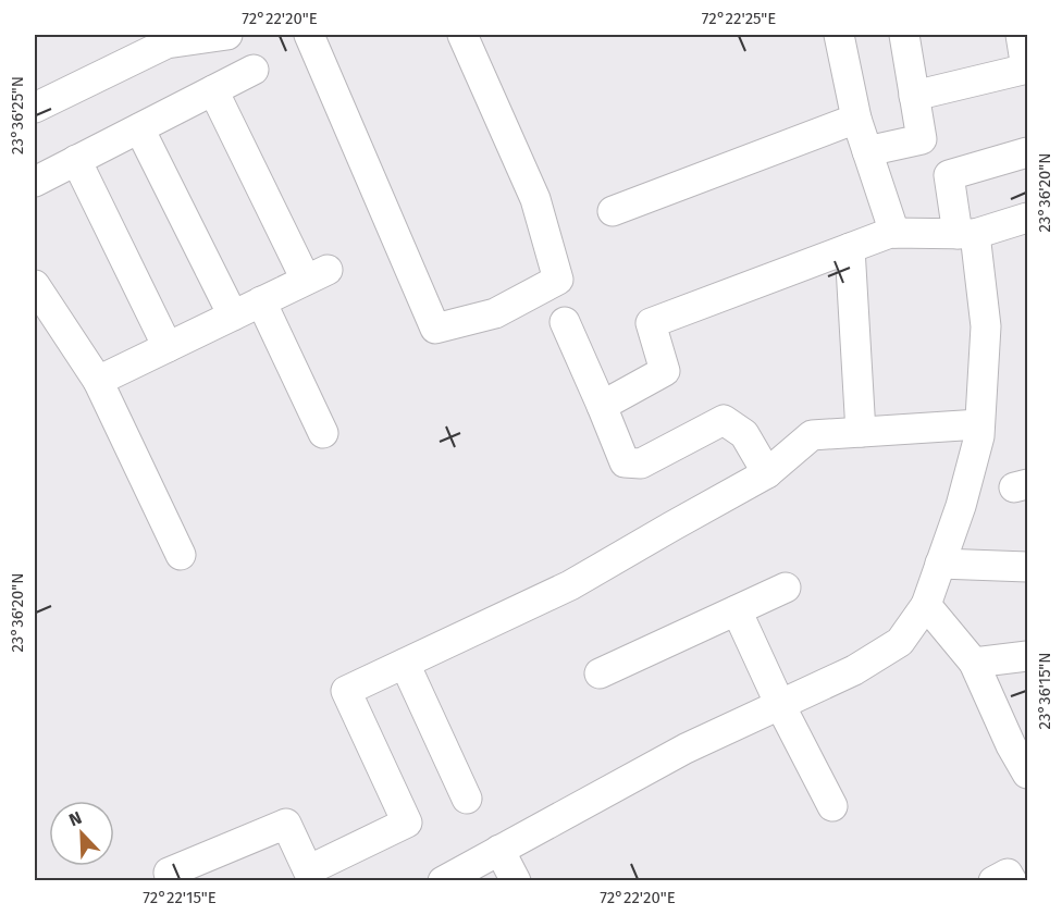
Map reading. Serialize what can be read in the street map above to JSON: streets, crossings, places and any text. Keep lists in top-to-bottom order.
{
  "north": "top left",
  "coordinates": [
    "72°22'20\"E",
    "72°22'25\"E",
    "23°36'25\"N",
    "23°36'20\"N",
    "23°36'15\"N",
    "72°22'15\"E"
  ]
}
